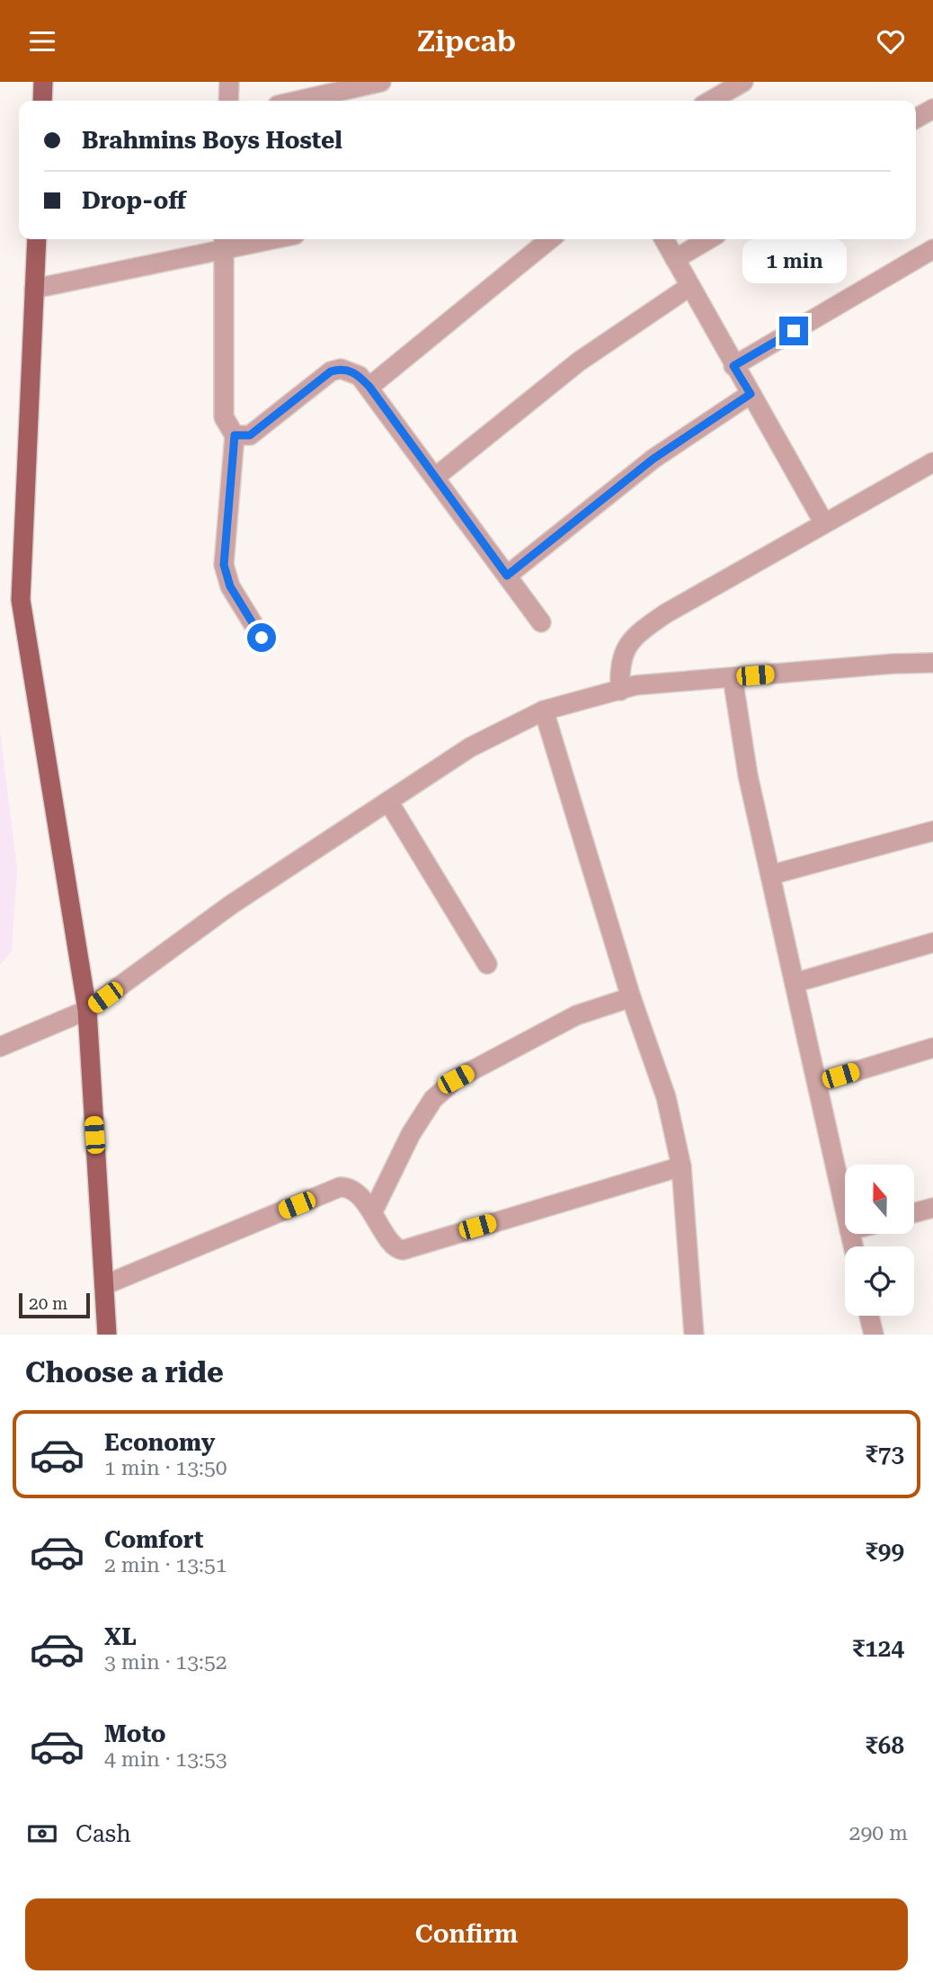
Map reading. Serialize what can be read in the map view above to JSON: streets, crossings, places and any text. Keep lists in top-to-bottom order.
{
  "scale_bar": "20 m",
  "north": "top",
  "page": {
    "header": "Zipcab",
    "banner": ["Brahmins Boys Hostel", "Drop-off"],
    "bubble": "1 min",
    "scale": "20 m",
    "heading": "Choose a ride",
    "list": [
      {
        "name": "Economy",
        "note": "1 min · 13:50",
        "value": "₹73"
      },
      {
        "name": "Comfort",
        "note": "2 min · 13:51",
        "value": "₹99"
      },
      {
        "name": "XL",
        "note": "3 min · 13:52",
        "value": "₹124"
      },
      {
        "name": "Moto",
        "note": "4 min · 13:53",
        "value": "₹68"
      }
    ],
    "pay": ["Cash", "290 m"],
    "buttons": "Confirm"
  }
}
